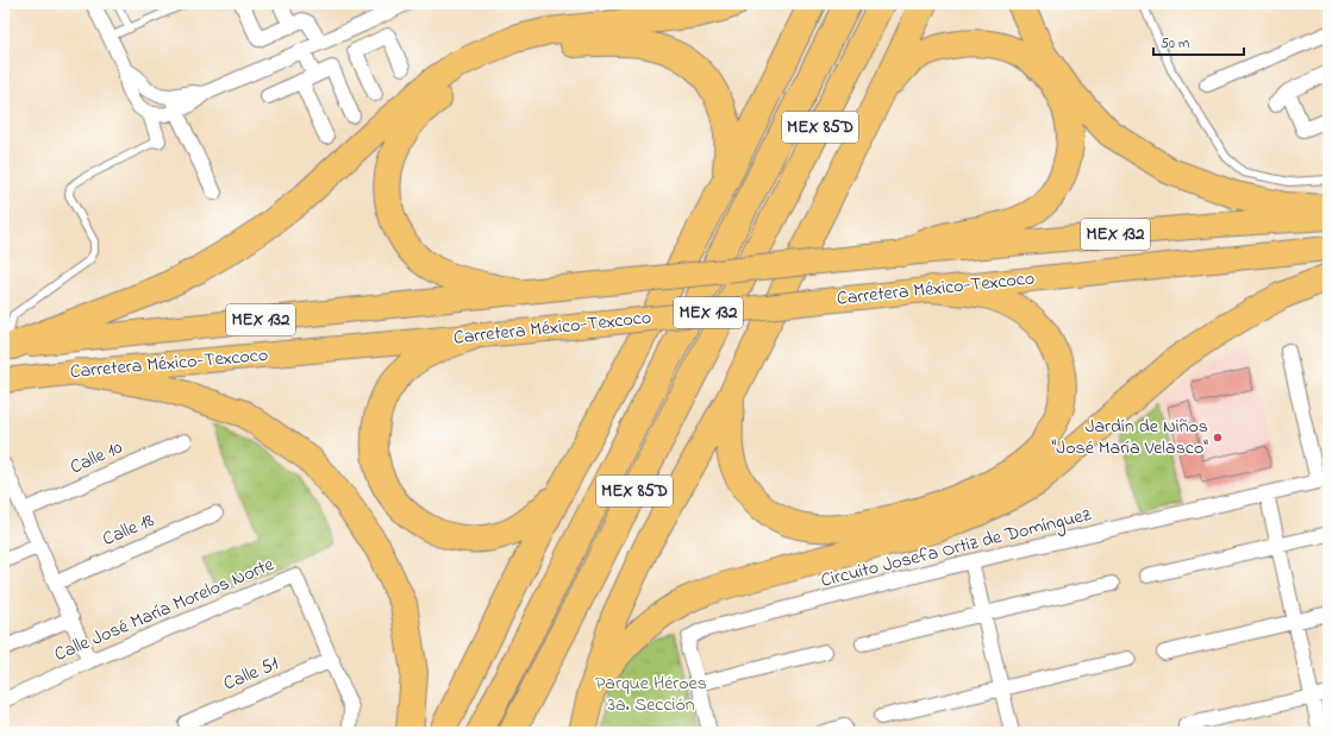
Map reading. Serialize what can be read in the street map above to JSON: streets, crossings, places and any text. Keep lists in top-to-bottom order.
{
  "streets": {
    "highway": ["MEX 85D", "MEX 132", "Carretera México-Texcoco"],
    "street": [
      "Calle 10",
      "Calle 18",
      "Circuito Josefa Ortiz de Domínguez",
      "Calle José María Morelos Norte",
      "Calle 51"
    ]
  },
  "crossings": [
    ["Calle José María Morelos Norte", "Calle 51"]
  ],
  "parks": ["Parque Héroes 3a. Sección"],
  "places": ["Jardín de Niños \"José María Velasco\""],
  "scale_bar": "50 m"
}
